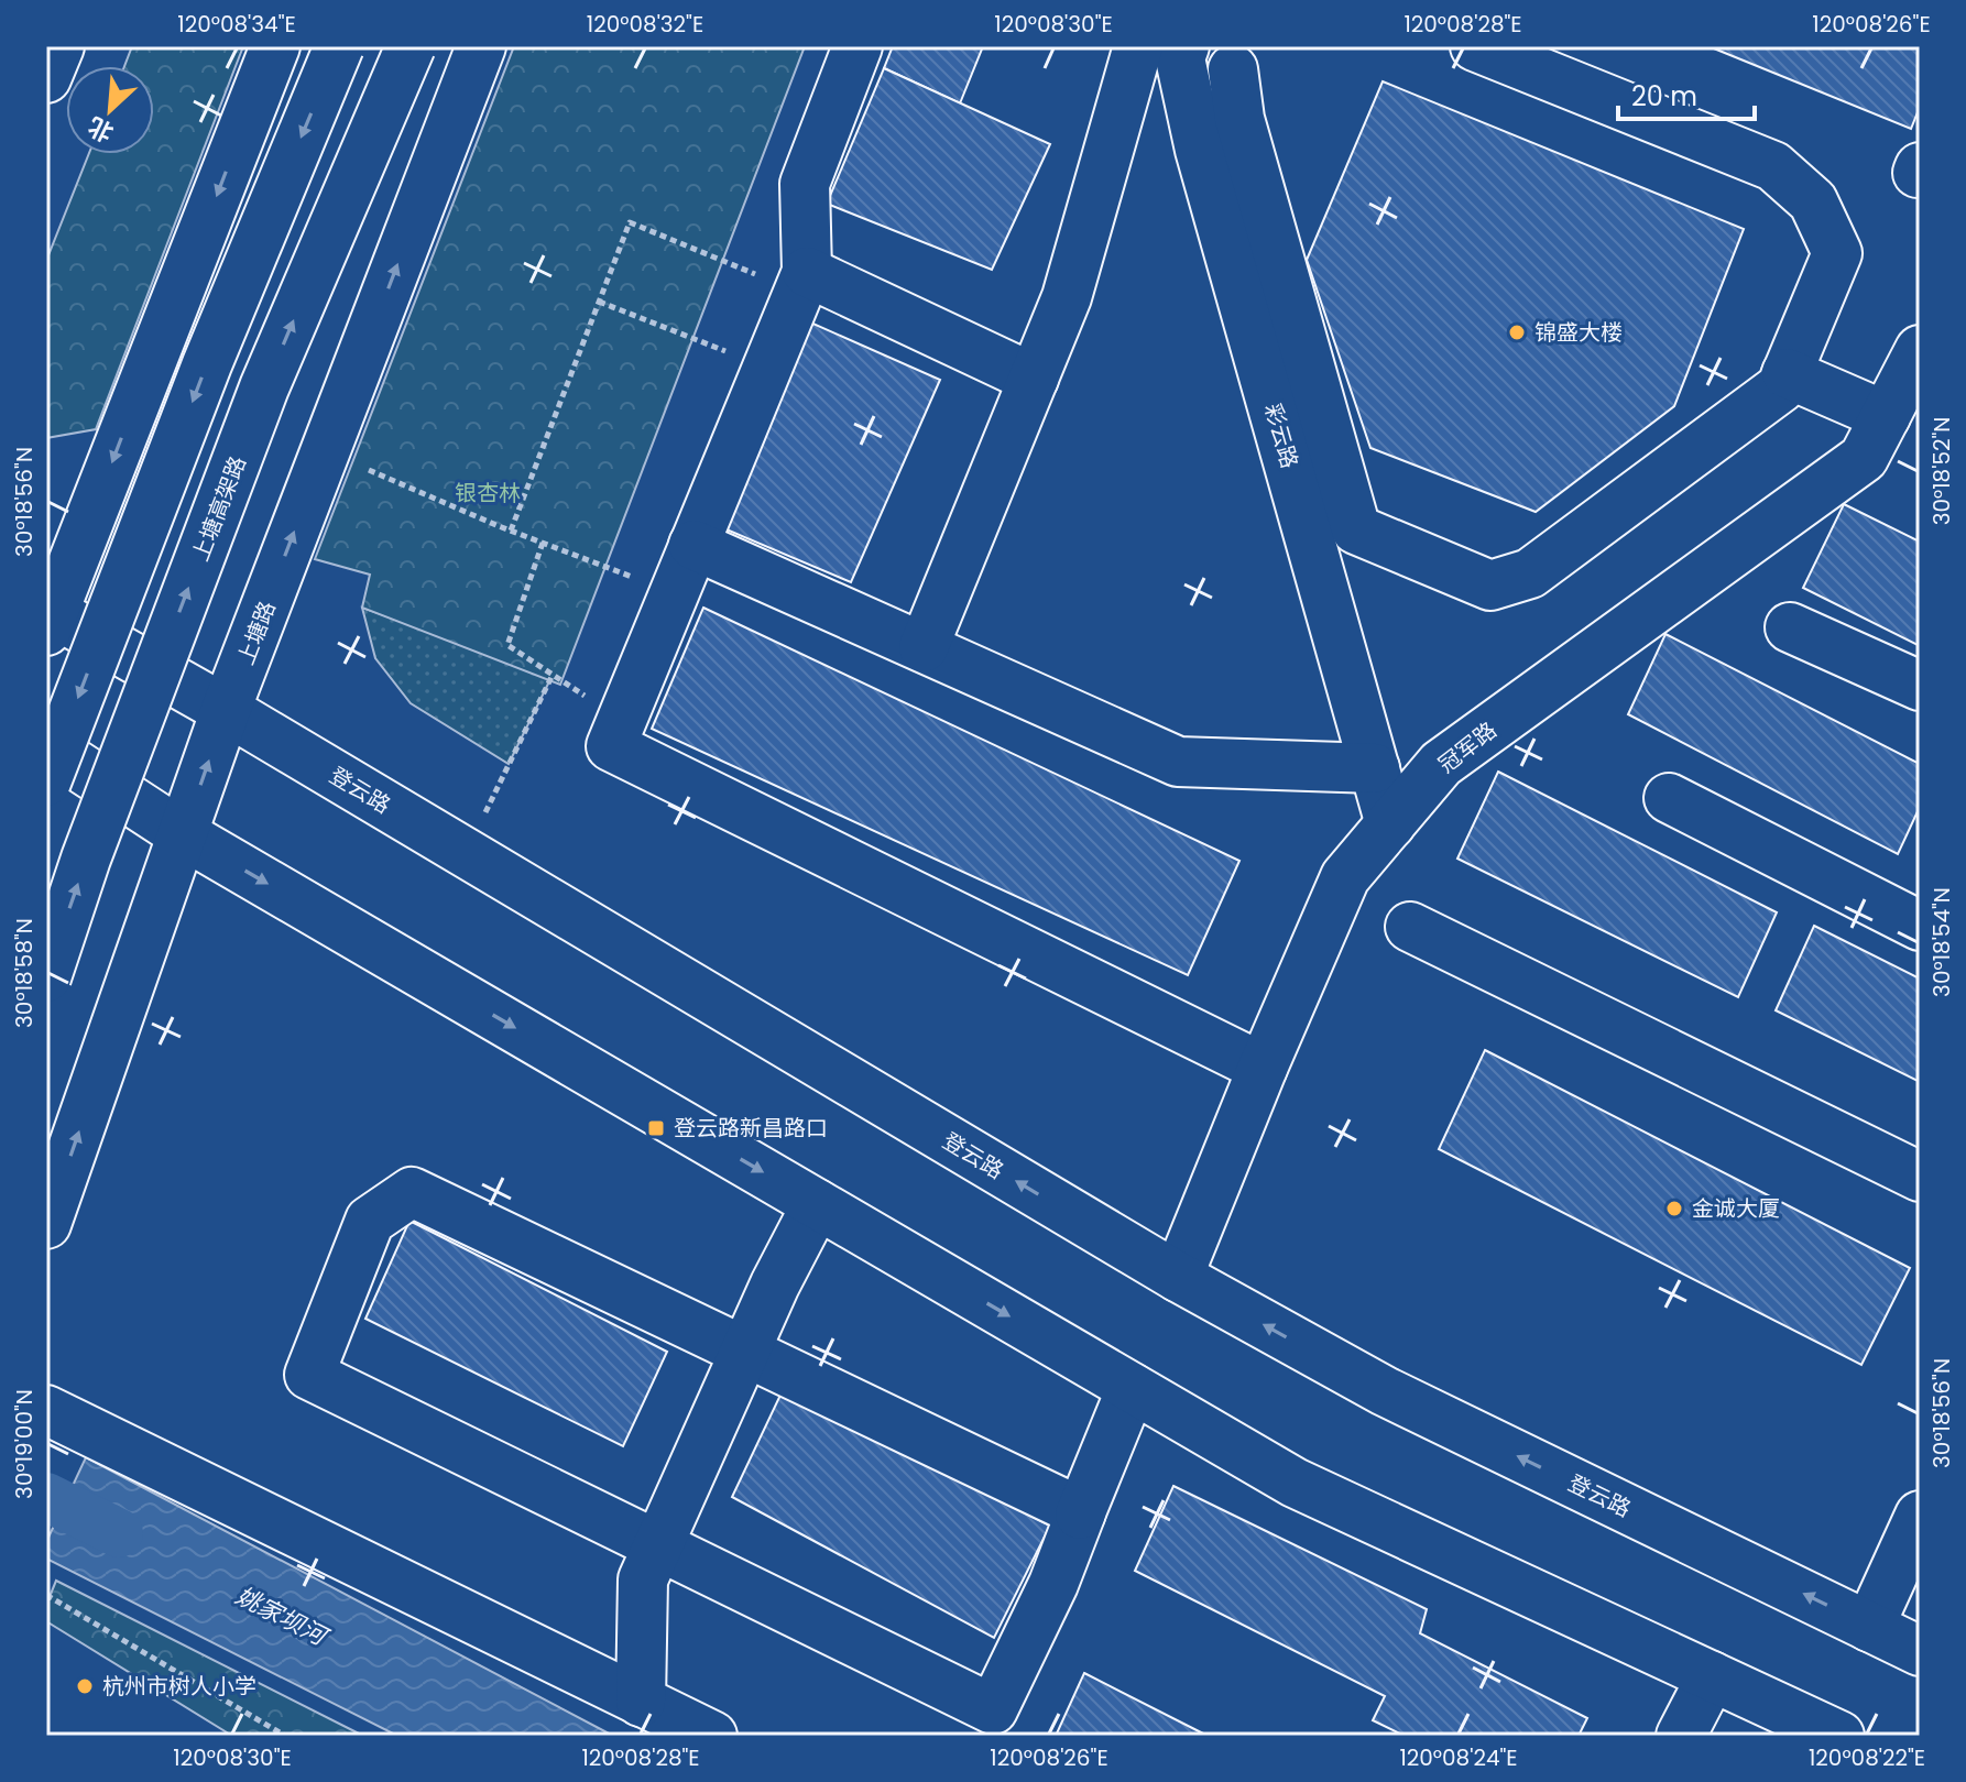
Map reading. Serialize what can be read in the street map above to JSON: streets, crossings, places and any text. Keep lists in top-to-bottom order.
{
  "streets": {
    "main road": [
      "彩云路",
      "上塘高架路",
      "上塘路",
      "冠军路",
      "登云路"
    ]
  },
  "crossings": [
    ["彩云路", "冠军路"],
    ["上塘路", "登云路"],
    ["冠军路", "登云路"]
  ],
  "water": ["姚家坝河"],
  "parks": ["银杏林"],
  "places": {
    "other": ["锦盛大楼", "金诚大厦", "杭州市树人小学"],
    "transit": ["登云路新昌路口"]
  },
  "scale_bar": "20 m",
  "north": "bottom left",
  "coordinates": [
    "120°08'34\"E",
    "120°08'32\"E",
    "120°08'30\"E",
    "120°08'28\"E",
    "120°08'26\"E",
    "30°18'52\"N",
    "30°18'56\"N",
    "30°18'54\"N",
    "30°18'58\"N",
    "30°19'00\"N",
    "120°08'24\"E",
    "120°08'22\"E"
  ]
}
